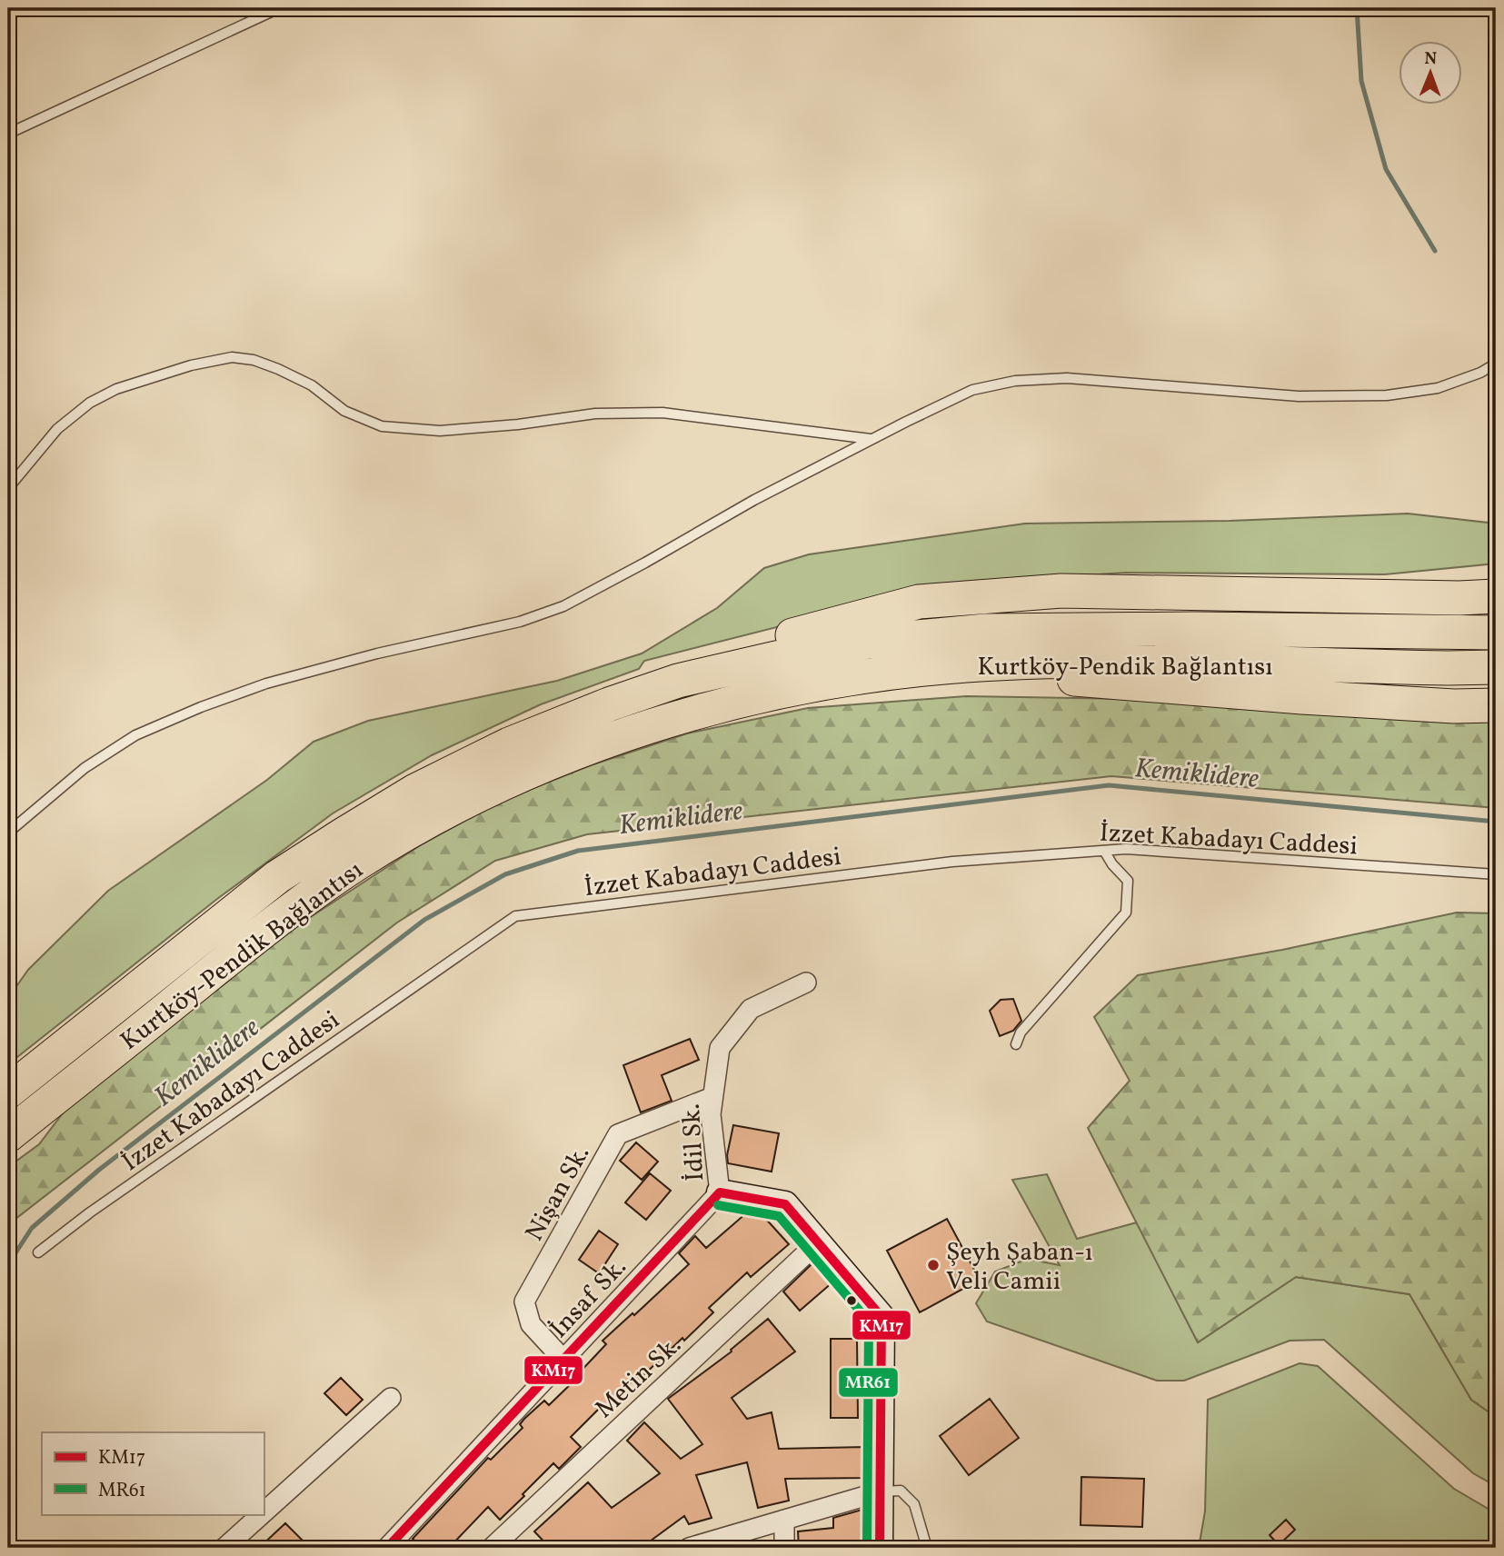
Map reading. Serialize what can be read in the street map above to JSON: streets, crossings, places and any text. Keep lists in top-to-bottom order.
{
  "streets": {
    "highway": ["Kurtköy-Pendik Bağlantısı"],
    "street": [
      "İdil Sk.",
      "Nişan Sk.",
      "İnsaf Sk.",
      "Metin Sk."
    ],
    "lane": ["İzzet Kabadayı Caddesi"]
  },
  "crossings": [
    ["İdil Sk.", "Nişan Sk."],
    ["İdil Sk.", "İnsaf Sk."],
    ["Nişan Sk.", "İnsaf Sk."]
  ],
  "water": ["Kemiklidere"],
  "places": ["Şeyh Şaban-ı Veli Camii"],
  "lines": ["transit line KM17", "transit line MR61"],
  "legend": ["KM17", "MR61"],
  "north": "top"
}
